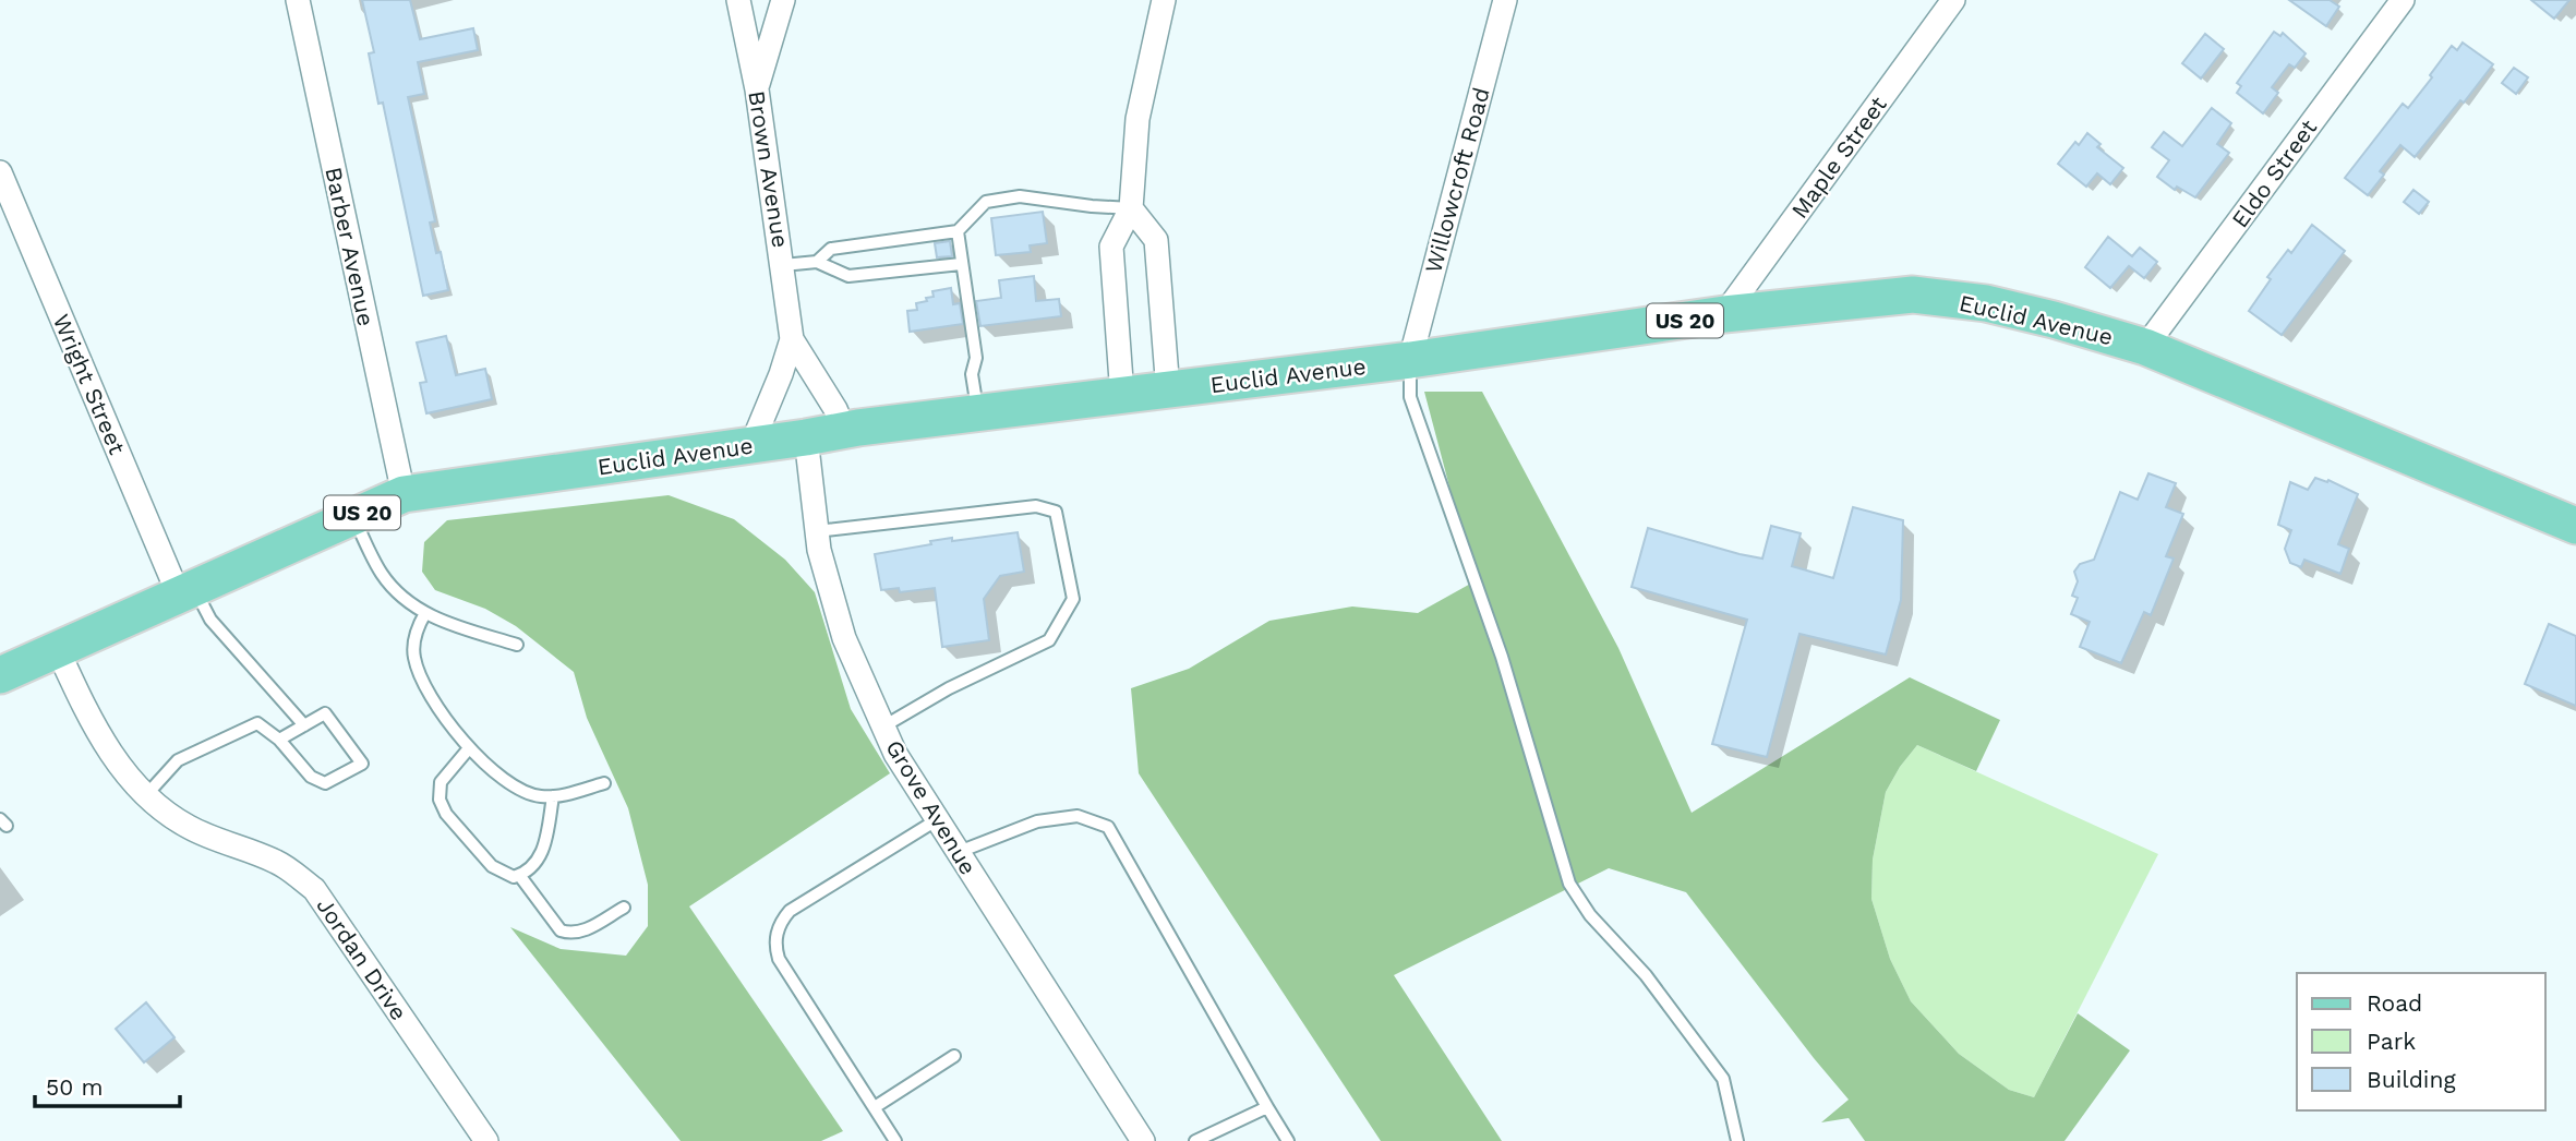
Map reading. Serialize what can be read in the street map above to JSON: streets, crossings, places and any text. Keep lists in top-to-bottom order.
{
  "streets": {
    "main road": ["Euclid Avenue", "US 20"],
    "street": [
      "Maple Street",
      "Brown Avenue",
      "Eldo Street",
      "Willowcroft Road",
      "Barber Avenue",
      "Wright Street",
      "Grove Avenue",
      "Jordan Drive"
    ]
  },
  "crossings": [
    ["Maple Street", "Euclid Avenue"],
    ["Brown Avenue", "Euclid Avenue"],
    ["Eldo Street", "Euclid Avenue"],
    ["Willowcroft Road", "Euclid Avenue"],
    ["Barber Avenue", "Euclid Avenue"],
    ["Euclid Avenue", "Wright Street"],
    ["Euclid Avenue", "Grove Avenue"],
    ["Euclid Avenue", "Jordan Drive"]
  ],
  "legend": ["Road", "Park", "Building"],
  "scale_bar": "50 m"
}
